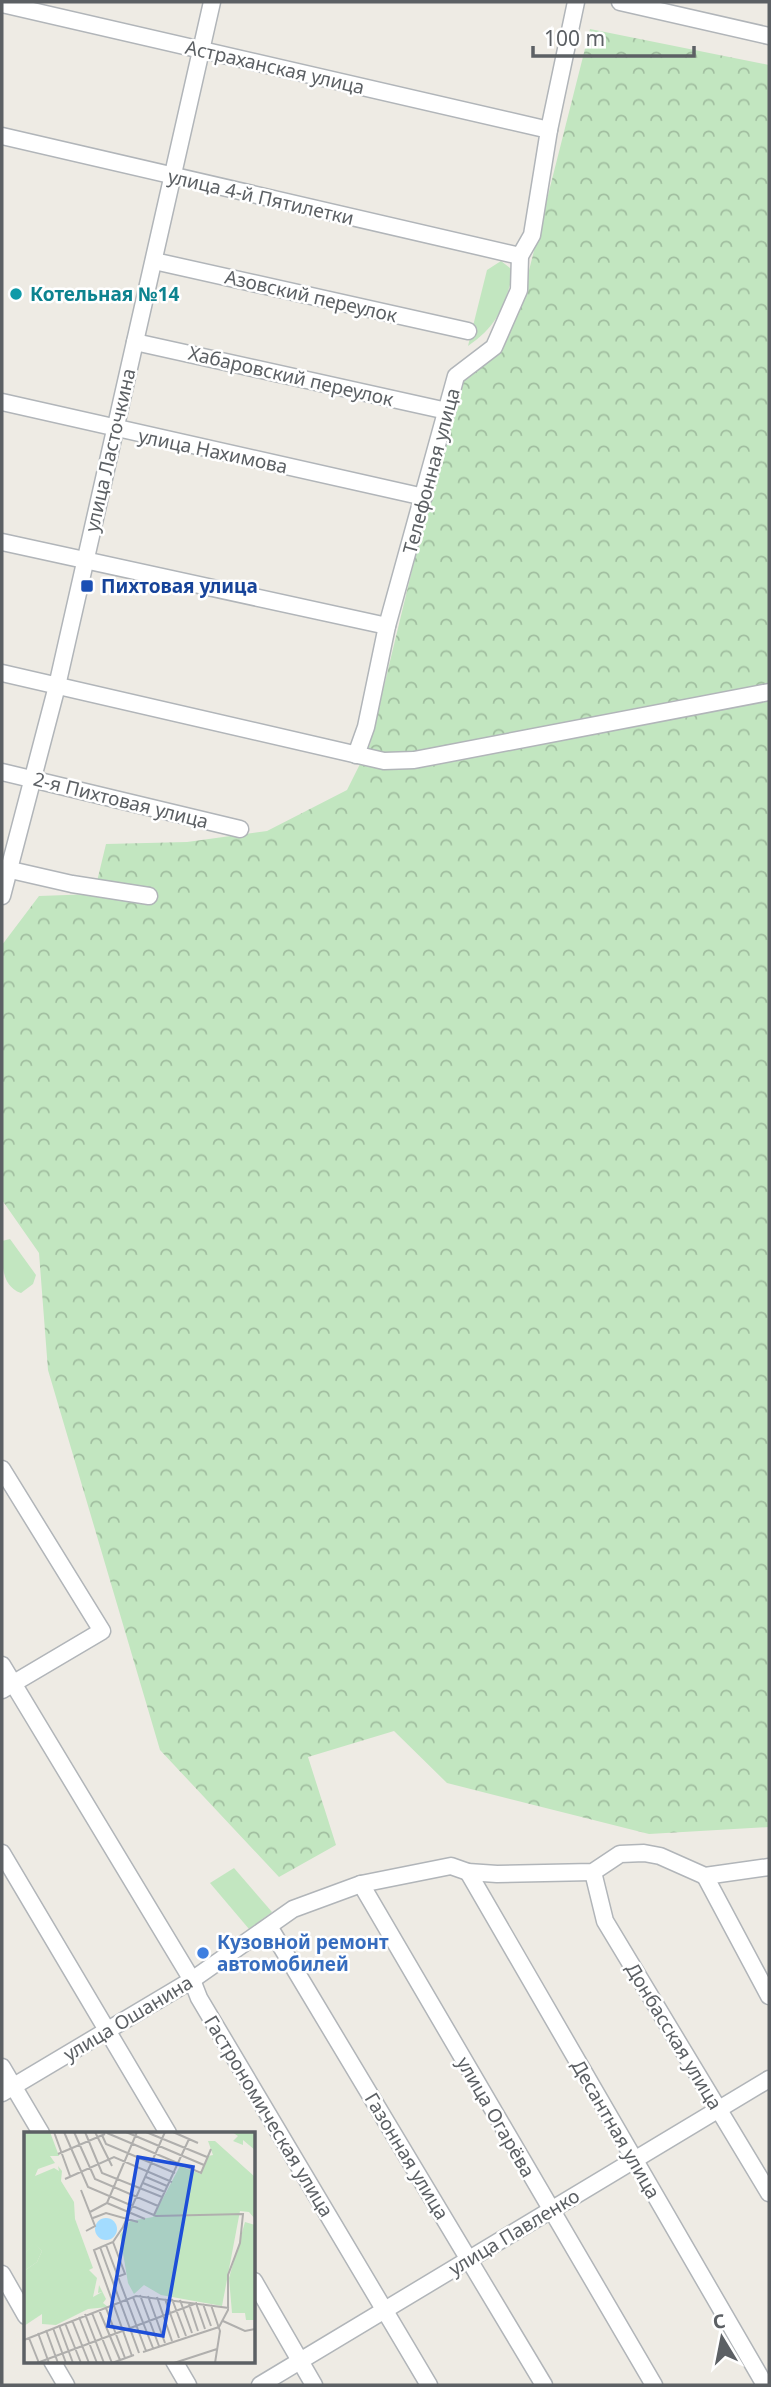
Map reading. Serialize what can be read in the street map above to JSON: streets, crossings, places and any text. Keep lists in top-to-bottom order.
{
  "streets": {
    "street": [
      "Астраханская улица",
      "улица 4-й Пятилетки",
      "Азовский переулок",
      "Хабаровский переулок",
      "улица Ласточкина",
      "улица Нахимова",
      "Телефонная улица",
      "2-я Пихтовая улица",
      "улица Ошанина",
      "Донбасская улица",
      "Гастрономическая улица",
      "улица Огарёва",
      "Десантная улица",
      "Газонная улица",
      "улица Павленко"
    ]
  },
  "crossings": [
    ["Астраханская улица", "улица Ласточкина"],
    ["Астраханская улица", "Телефонная улица"],
    ["улица 4-й Пятилетки", "улица Ласточкина"],
    ["улица 4-й Пятилетки", "Телефонная улица"],
    ["Азовский переулок", "улица Ласточкина"],
    ["Хабаровский переулок", "улица Ласточкина"],
    ["Хабаровский переулок", "Телефонная улица"],
    ["улица Ласточкина", "улица Нахимова"],
    ["улица Ласточкина", "2-я Пихтовая улица"],
    ["улица Нахимова", "Телефонная улица"],
    ["улица Ошанина", "Донбасская улица"],
    ["улица Ошанина", "Гастрономическая улица"],
    ["улица Ошанина", "улица Огарёва"],
    ["улица Ошанина", "Десантная улица"],
    ["улица Ошанина", "Газонная улица"],
    ["Донбасская улица", "улица Павленко"],
    ["Гастрономическая улица", "улица Павленко"],
    ["улица Огарёва", "улица Павленко"],
    ["Десантная улица", "улица Павленко"],
    ["Газонная улица", "улица Павленко"]
  ],
  "places": {
    "other": ["Котельная №14", "Кузовной ремонт автомобилей"],
    "transit": ["Пихтовая улица"]
  },
  "scale_bar": "100 m",
  "north": "top"
}
